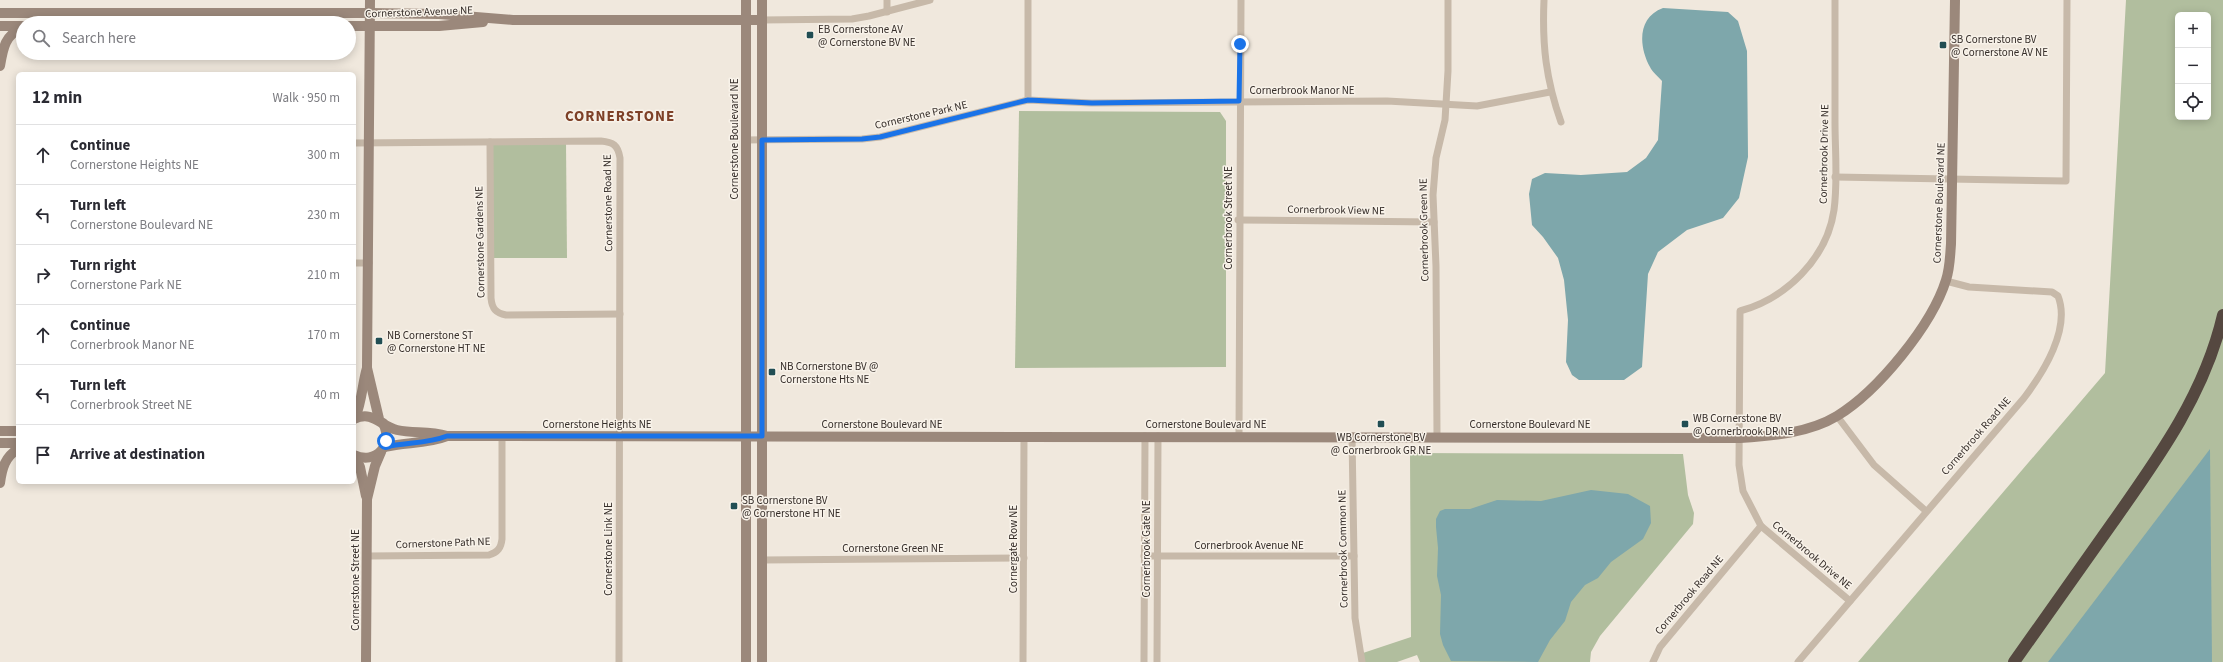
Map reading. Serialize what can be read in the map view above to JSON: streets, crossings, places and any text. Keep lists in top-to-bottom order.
{
  "streets": {
    "street": [
      "Cornerstone Avenue NE",
      "Cornerbrook Manor NE",
      "Cornerstone Park NE",
      "Cornerstone Boulevard NE",
      "Cornerbrook Drive NE",
      "Cornerstone Road NE",
      "Cornerbrook View NE",
      "Cornerbrook Street NE",
      "Cornerbrook Green NE",
      "Cornerstone Gardens NE",
      "Cornerstone Heights NE",
      "Cornerbrook Road NE",
      "Cornerstone Path NE",
      "Cornerbrook Avenue NE",
      "Cornerstone Green NE",
      "Cornerstone Link NE",
      "Cornergate Row NE",
      "Cornerbrook Gate NE",
      "Cornerbrook Common NE",
      "Cornerstone Street NE"
    ]
  },
  "crossings": [
    ["Cornerstone Avenue NE", "Cornerstone Boulevard NE"],
    ["Cornerbrook Manor NE", "Cornerstone Park NE"],
    ["Cornerbrook Manor NE", "Cornerbrook Street NE"],
    ["Cornerbrook Manor NE", "Cornerbrook Green NE"],
    ["Cornerstone Park NE", "Cornerstone Boulevard NE"],
    ["Cornerstone Boulevard NE", "Cornerbrook Drive NE"],
    ["Cornerstone Boulevard NE", "Cornerbrook Street NE"],
    ["Cornerstone Boulevard NE", "Cornerbrook Green NE"],
    ["Cornerstone Boulevard NE", "Cornerstone Heights NE"],
    ["Cornerstone Boulevard NE", "Cornerbrook Road NE"],
    ["Cornerstone Boulevard NE", "Cornergate Row NE"],
    ["Cornerstone Boulevard NE", "Cornerbrook Gate NE"],
    ["Cornerstone Boulevard NE", "Cornerbrook Common NE"],
    ["Cornerbrook Drive NE", "Cornerbrook Road NE"],
    ["Cornerstone Road NE", "Cornerstone Gardens NE"],
    ["Cornerstone Road NE", "Cornerstone Heights NE"],
    ["Cornerstone Road NE", "Cornerstone Link NE"],
    ["Cornerbrook View NE", "Cornerbrook Street NE"],
    ["Cornerbrook View NE", "Cornerbrook Green NE"],
    ["Cornerstone Heights NE", "Cornerstone Path NE"],
    ["Cornerstone Heights NE", "Cornerstone Link NE"],
    ["Cornerstone Heights NE", "Cornerstone Street NE"],
    ["Cornerstone Path NE", "Cornerstone Street NE"],
    ["Cornerbrook Avenue NE", "Cornerbrook Gate NE"],
    ["Cornerbrook Avenue NE", "Cornerbrook Common NE"],
    ["Cornerstone Green NE", "Cornergate Row NE"]
  ],
  "districts": ["CORNERSTONE"],
  "places": {
    "transit": [
      "EB Cornerstone AV @ Cornerstone BV NE",
      "SB Cornerstone BV @ Cornerstone AV NE",
      "NB Cornerstone ST @ Cornerstone HT NE",
      "NB Cornerstone BV @ Cornerstone Hts NE",
      "WB Cornerstone BV @ Cornerbrook GR NE",
      "WB Cornerstone BV @ Cornerbrook DR NE",
      "SB Cornerstone BV @ Cornerstone HT NE"
    ]
  },
  "page": {
    "map_buttons": ["+", "−"],
    "search": "Search here",
    "heading": ["12 min", "Walk · 950 m"],
    "list": [
      ["Continue", "Cornerstone Heights NE", "300 m"],
      ["Turn left", "Cornerstone Boulevard NE", "230 m"],
      ["Turn right", "Cornerstone Park NE", "210 m"],
      ["Continue", "Cornerbrook Manor NE", "170 m"],
      ["Turn left", "Cornerbrook Street NE", "40 m"],
      "Arrive at destination"
    ]
  }
}
